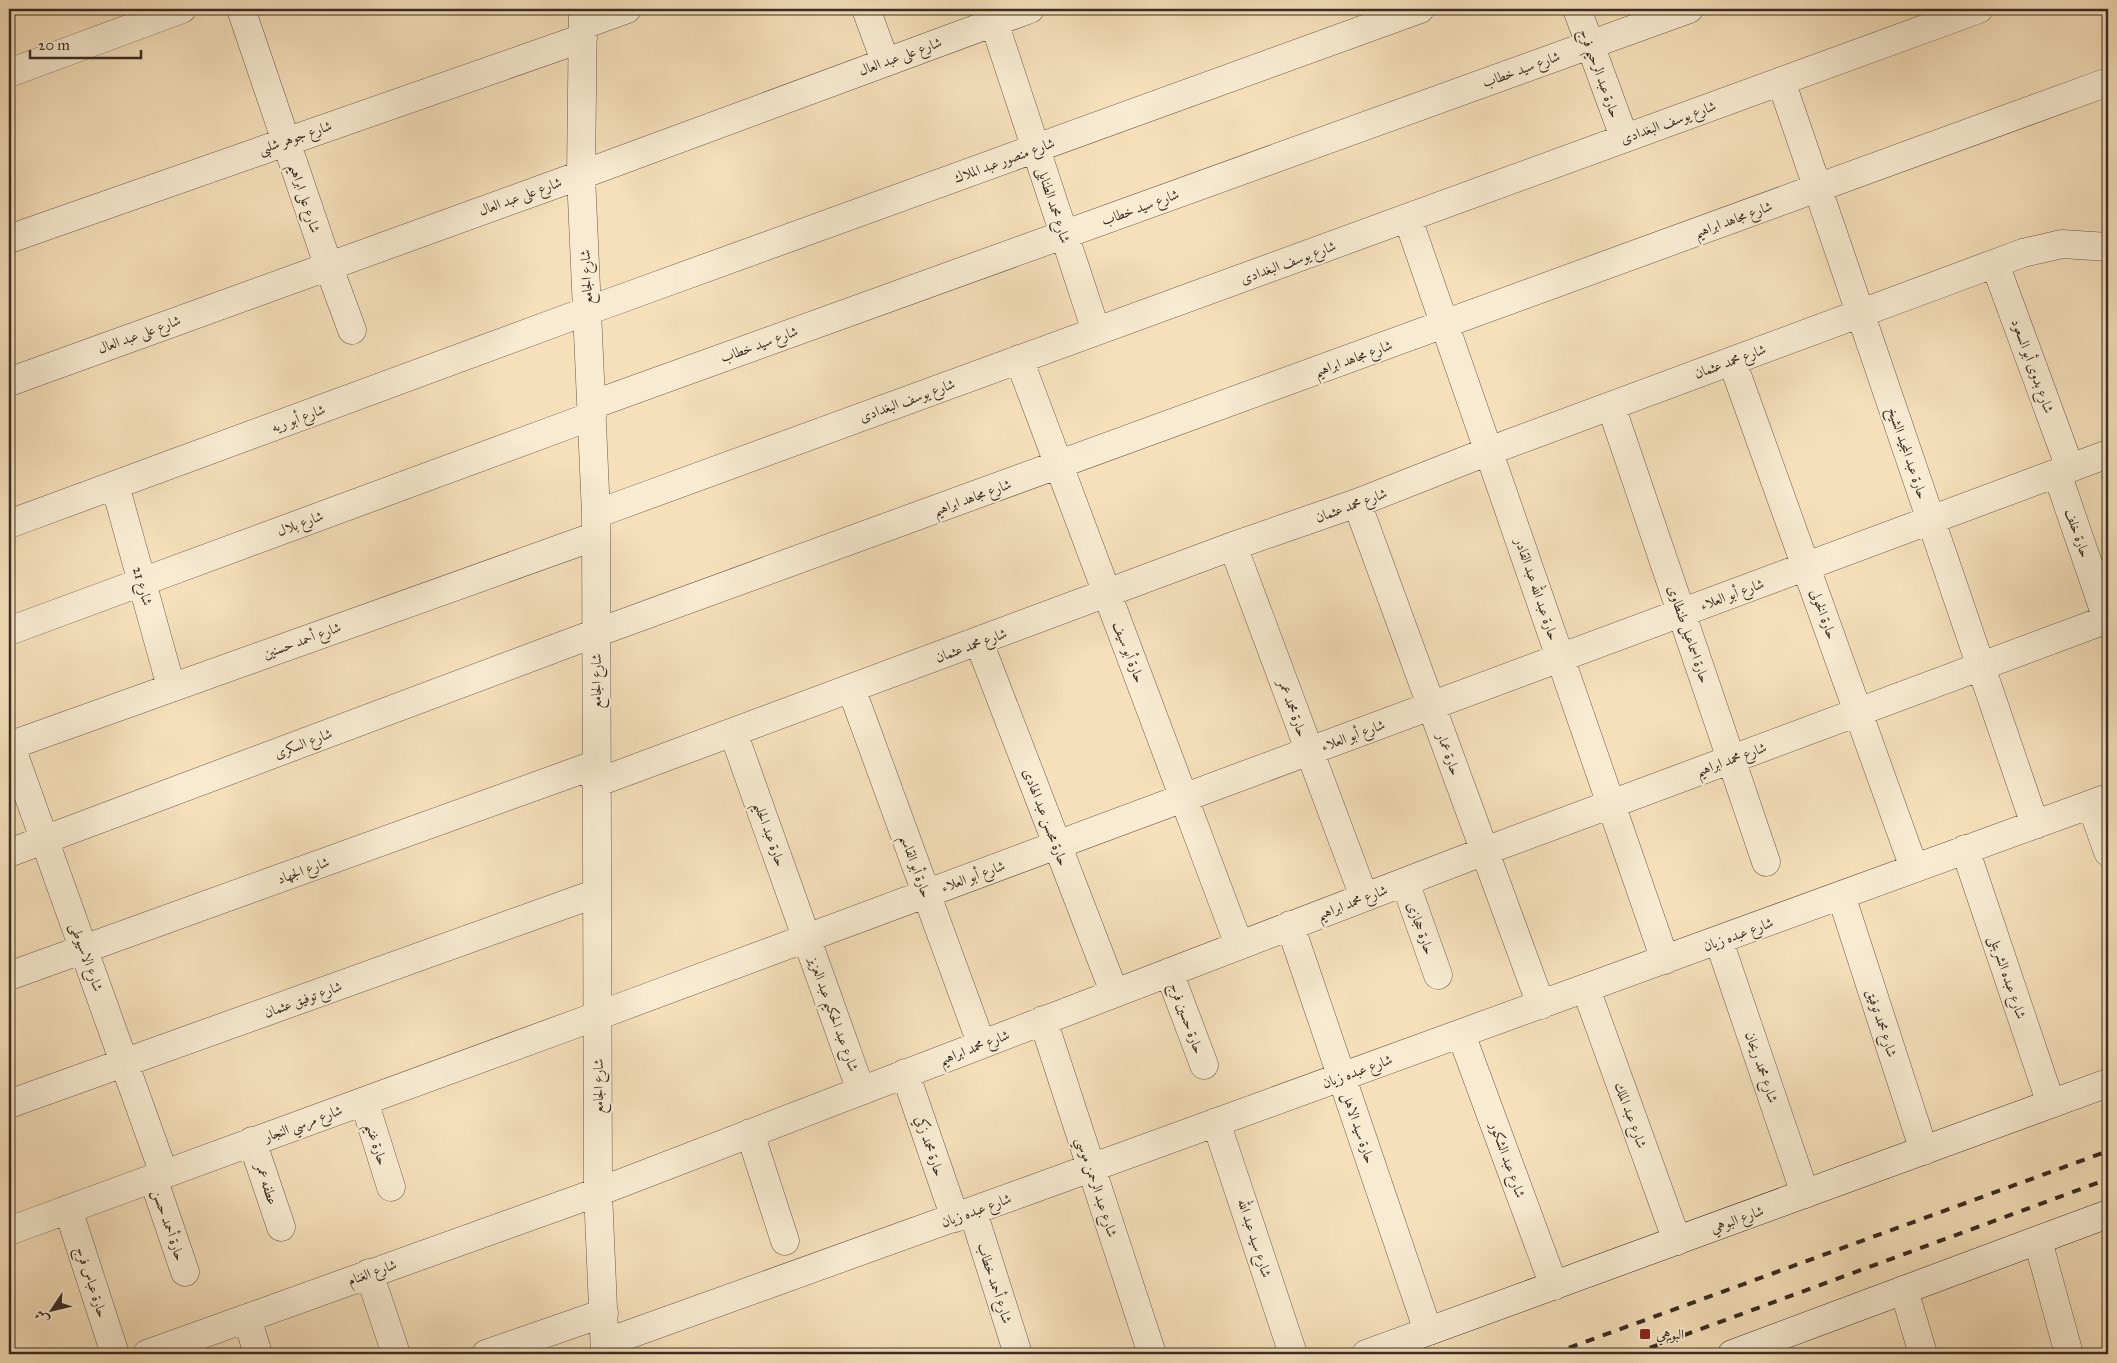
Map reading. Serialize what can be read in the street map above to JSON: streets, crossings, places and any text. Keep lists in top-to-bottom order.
{
  "streets": {
    "street": [
      "شارع على عبد العال",
      "شارع سيد خطاب",
      "حارة عبد الرحيم فرج",
      "شارع يوسف البغدادى",
      "شارع جوهر شلبى",
      "شارع منصور عبد الملاك",
      "شارع على ابراهيم",
      "شارع محمد الطنابلى",
      "شارع مجاهد ابراهيم",
      "شارع الجامع",
      "شارع محمد عثمان",
      "شارع بدوى أبو السعود",
      "شارع أبو ريه",
      "حارة عبد المجيد الشيخ",
      "شارع بلال",
      "حارة خلف",
      "شارع 21",
      "حارة عبد الله عبد القادر",
      "شارع أبو العلاء",
      "حارة الخولى",
      "حارة اسماعيل طنطاوى",
      "شارع أحمد حسنين",
      "حارة أبو سيف",
      "حارة محمد عمر",
      "شارع السكرى",
      "حارة عمار",
      "شارع محمد ابراهيم",
      "حارة محسن عبد الهادى",
      "حارة عبد الحليم",
      "حارة أبو القاسم",
      "شارع الجهاد",
      "حارة حجازى",
      "شارع عبده زيان",
      "شارع الاسيوطى",
      "شارع عبده الشربتلى",
      "شارع توفيق عثمان",
      "شارع عبد الحكيم عبد العزيز",
      "حارة حسين فرج",
      "شارع محمد توفيق",
      "شارع محمد ريحان",
      "شارع عبد الملك",
      "شارع مرسي النجار",
      "حارة سيد الاهل",
      "حارة غنيم",
      "حارة محمد زكي",
      "شارع عبد الشكور",
      "عطفه عمر",
      "شارع عبد الرحمن موسي",
      "شارع البوهي",
      "حارة أحمد حسن",
      "شارع سيد عبد الله",
      "شارع الغنام",
      "حارة عباس فرج",
      "شارع أحمد خطاب"
    ]
  },
  "crossings": [
    ["شارع على عبد العال", "شارع على ابراهيم"],
    ["شارع على عبد العال", "شارع محمد الطنابلى"],
    ["شارع على عبد العال", "شارع الجامع"],
    ["شارع سيد خطاب", "حارة عبد الرحيم فرج"],
    ["شارع سيد خطاب", "شارع محمد الطنابلى"],
    ["شارع سيد خطاب", "شارع الجامع"],
    ["شارع سيد خطاب", "شارع بلال"],
    ["حارة عبد الرحيم فرج", "شارع يوسف البغدادى"],
    ["شارع يوسف البغدادى", "شارع محمد الطنابلى"],
    ["شارع يوسف البغدادى", "شارع الجامع"],
    ["شارع يوسف البغدادى", "حارة عبد المجيد الشيخ"],
    ["شارع يوسف البغدادى", "حارة عبد الله عبد القادر"],
    ["شارع يوسف البغدادى", "شارع أحمد حسنين"],
    ["شارع يوسف البغدادى", "حارة أبو سيف"],
    ["شارع جوهر شلبى", "شارع على ابراهيم"],
    ["شارع جوهر شلبى", "شارع الجامع"],
    ["شارع منصور عبد الملاك", "شارع محمد الطنابلى"],
    ["شارع منصور عبد الملاك", "شارع الجامع"],
    ["شارع منصور عبد الملاك", "شارع أبو ريه"],
    ["شارع مجاهد ابراهيم", "شارع الجامع"],
    ["شارع مجاهد ابراهيم", "حارة عبد المجيد الشيخ"],
    ["شارع مجاهد ابراهيم", "حارة عبد الله عبد القادر"],
    ["شارع مجاهد ابراهيم", "حارة أبو سيف"],
    ["شارع مجاهد ابراهيم", "شارع السكرى"],
    ["شارع الجامع", "شارع محمد عثمان"],
    ["شارع الجامع", "شارع أبو ريه"],
    ["شارع الجامع", "شارع بلال"],
    ["شارع الجامع", "شارع أبو العلاء"],
    ["شارع الجامع", "شارع أحمد حسنين"],
    ["شارع الجامع", "شارع السكرى"],
    ["شارع الجامع", "شارع محمد ابراهيم"],
    ["شارع الجامع", "شارع الجهاد"],
    ["شارع الجامع", "شارع عبده زيان"],
    ["شارع الجامع", "شارع توفيق عثمان"],
    ["شارع الجامع", "شارع مرسي النجار"],
    ["شارع الجامع", "شارع الغنام"],
    ["شارع محمد عثمان", "شارع بدوى أبو السعود"],
    ["شارع محمد عثمان", "حارة عبد المجيد الشيخ"],
    ["شارع محمد عثمان", "حارة عبد الله عبد القادر"],
    ["شارع محمد عثمان", "حارة الخولى"],
    ["شارع محمد عثمان", "حارة اسماعيل طنطاوى"],
    ["شارع محمد عثمان", "حارة أبو سيف"],
    ["شارع محمد عثمان", "حارة محمد عمر"],
    ["شارع محمد عثمان", "حارة عمار"],
    ["شارع محمد عثمان", "حارة محسن عبد الهادى"],
    ["شارع محمد عثمان", "حارة عبد الحليم"],
    ["شارع محمد عثمان", "حارة أبو القاسم"],
    ["شارع محمد عثمان", "شارع الجهاد"],
    ["شارع بدوى أبو السعود", "حارة خلف"],
    ["شارع بدوى أبو السعود", "شارع أبو العلاء"],
    ["شارع أبو ريه", "شارع 21"],
    ["حارة عبد المجيد الشيخ", "شارع أبو العلاء"],
    ["حارة عبد المجيد الشيخ", "شارع محمد ابراهيم"],
    ["حارة عبد المجيد الشيخ", "شارع عبده زيان"],
    ["شارع بلال", "شارع 21"],
    ["حارة خلف", "شارع أبو العلاء"],
    ["حارة خلف", "شارع محمد ابراهيم"],
    ["شارع 21", "شارع أحمد حسنين"],
    ["حارة عبد الله عبد القادر", "شارع أبو العلاء"],
    ["حارة عبد الله عبد القادر", "شارع محمد ابراهيم"],
    ["حارة عبد الله عبد القادر", "شارع عبده زيان"],
    ["شارع أبو العلاء", "حارة الخولى"],
    ["شارع أبو العلاء", "حارة اسماعيل طنطاوى"],
    ["شارع أبو العلاء", "حارة أبو سيف"],
    ["شارع أبو العلاء", "حارة محمد عمر"],
    ["شارع أبو العلاء", "حارة عمار"],
    ["شارع أبو العلاء", "حارة محسن عبد الهادى"],
    ["شارع أبو العلاء", "حارة عبد الحليم"],
    ["شارع أبو العلاء", "حارة أبو القاسم"],
    ["شارع أبو العلاء", "شارع عبد الحكيم عبد العزيز"],
    ["شارع أبو العلاء", "شارع مرسي النجار"],
    ["حارة الخولى", "شارع محمد ابراهيم"],
    ["حارة الخولى", "شارع عبده زيان"],
    ["حارة اسماعيل طنطاوى", "شارع محمد ابراهيم"],
    ["شارع أحمد حسنين", "شارع الاسيوطى"],
    ["حارة أبو سيف", "شارع محمد ابراهيم"],
    ["حارة محمد عمر", "شارع محمد ابراهيم"],
    ["شارع السكرى", "شارع الاسيوطى"],
    ["حارة عمار", "شارع محمد ابراهيم"],
    ["حارة عمار", "شارع عبده زيان"],
    ["شارع محمد ابراهيم", "حارة محسن عبد الهادى"],
    ["شارع محمد ابراهيم", "حارة أبو القاسم"],
    ["شارع محمد ابراهيم", "حارة حجازى"],
    ["شارع محمد ابراهيم", "شارع عبد الحكيم عبد العزيز"],
    ["شارع محمد ابراهيم", "حارة حسين فرج"],
    ["شارع محمد ابراهيم", "حارة سيد الاهل"],
    ["شارع محمد ابراهيم", "حارة محمد زكي"],
    ["شارع محمد ابراهيم", "شارع عبد الرحمن موسي"],
    ["شارع محمد ابراهيم", "شارع الغنام"],
    ["حارة عبد الحليم", "شارع عبد الحكيم عبد العزيز"],
    ["شارع الجهاد", "شارع الاسيوطى"],
    ["شارع عبده زيان", "شارع عبده الشربتلى"],
    ["شارع عبده زيان", "شارع محمد توفيق"],
    ["شارع عبده زيان", "شارع محمد ريحان"],
    ["شارع عبده زيان", "شارع عبد الملك"],
    ["شارع عبده زيان", "حارة سيد الاهل"],
    ["شارع عبده زيان", "حارة محمد زكي"],
    ["شارع عبده زيان", "شارع عبد الشكور"],
    ["شارع عبده زيان", "شارع عبد الرحمن موسي"],
    ["شارع عبده زيان", "شارع سيد عبد الله"],
    ["شارع عبده زيان", "شارع أحمد خطاب"],
    ["شارع الاسيوطى", "شارع توفيق عثمان"],
    ["شارع الاسيوطى", "شارع مرسي النجار"],
    ["شارع الاسيوطى", "حارة أحمد حسن"],
    ["شارع عبده الشربتلى", "شارع البوهي"],
    ["شارع محمد توفيق", "شارع البوهي"],
    ["شارع محمد ريحان", "شارع البوهي"],
    ["شارع عبد الملك", "شارع البوهي"],
    ["شارع مرسي النجار", "حارة غنيم"],
    ["شارع مرسي النجار", "عطفه عمر"],
    ["شارع مرسي النجار", "حارة أحمد حسن"],
    ["شارع مرسي النجار", "حارة عباس فرج"],
    ["حارة سيد الاهل", "شارع البوهي"],
    ["حارة محمد زكي", "شارع أحمد خطاب"],
    ["شارع عبد الشكور", "شارع البوهي"]
  ],
  "places": {
    "transit": ["البوهي"]
  },
  "scale_bar": "20 m",
  "north": "bottom left"
}
